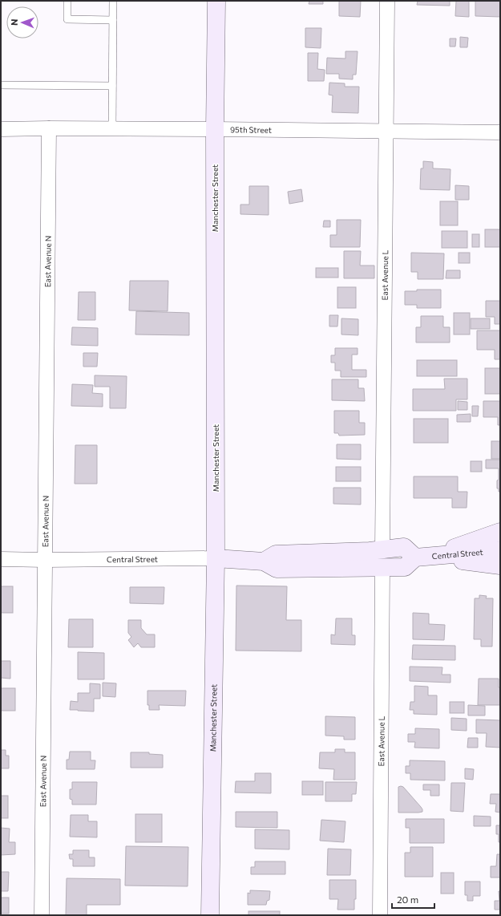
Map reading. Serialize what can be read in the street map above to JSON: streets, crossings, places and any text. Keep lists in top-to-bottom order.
{
  "streets": {
    "main road": ["Manchester Street", "Central Street"],
    "street": ["95th Street", "East Avenue N", "East Avenue L"]
  },
  "crossings": [
    ["95th Street", "Manchester Street"],
    ["95th Street", "East Avenue N"],
    ["95th Street", "East Avenue L"],
    ["Manchester Street", "Central Street"],
    ["East Avenue N", "Central Street"],
    ["East Avenue L", "Central Street"]
  ],
  "scale_bar": "20 m",
  "north": "left"
}
